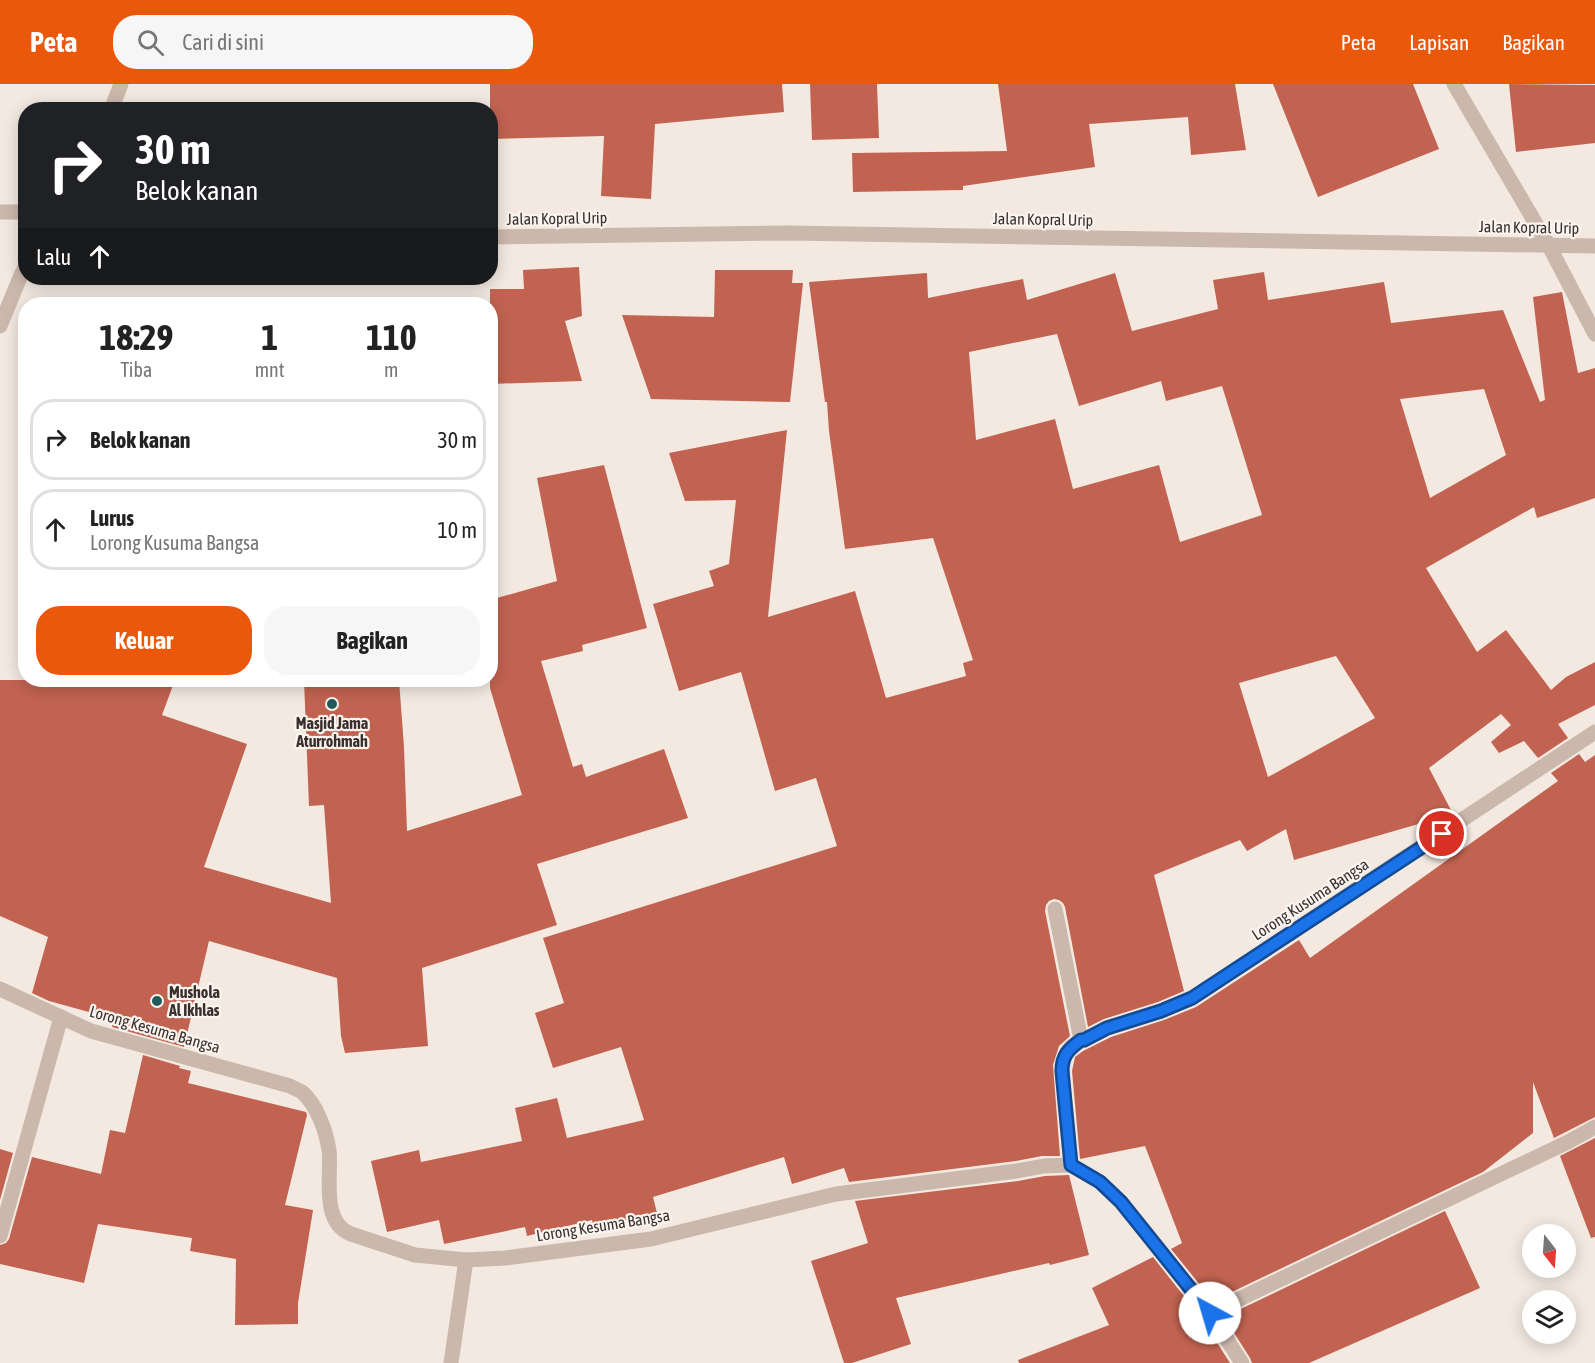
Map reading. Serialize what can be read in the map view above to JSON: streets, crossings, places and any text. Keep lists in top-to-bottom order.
{
  "streets": {
    "street": ["Jalan Kopral Urip", "Lorong Kusuma Bangsa", "Lorong Kesuma Bangsa"]
  },
  "crossings": [
    ["Lorong Kusuma Bangsa", "Lorong Kesuma Bangsa"]
  ],
  "places": ["Masjid Jama Aturrohmah", "Mushola Al Ikhlas"],
  "north": "bottom",
  "page": {
    "header": "Peta",
    "search": "Cari di sini",
    "nav": ["Peta", "Lapisan", "Bagikan"],
    "turn": ["30 m", "Belok kanan"],
    "then": "Lalu",
    "eta": [
      "18:29",
      "Tiba",
      "1",
      "mnt",
      "110",
      "m"
    ],
    "list": [
      {
        "name": "Belok kanan",
        "value": "30 m"
      },
      {
        "name": "Lurus",
        "note": "Lorong Kusuma Bangsa",
        "value": "10 m"
      }
    ],
    "buttons": ["Keluar", "Bagikan"]
  }
}
